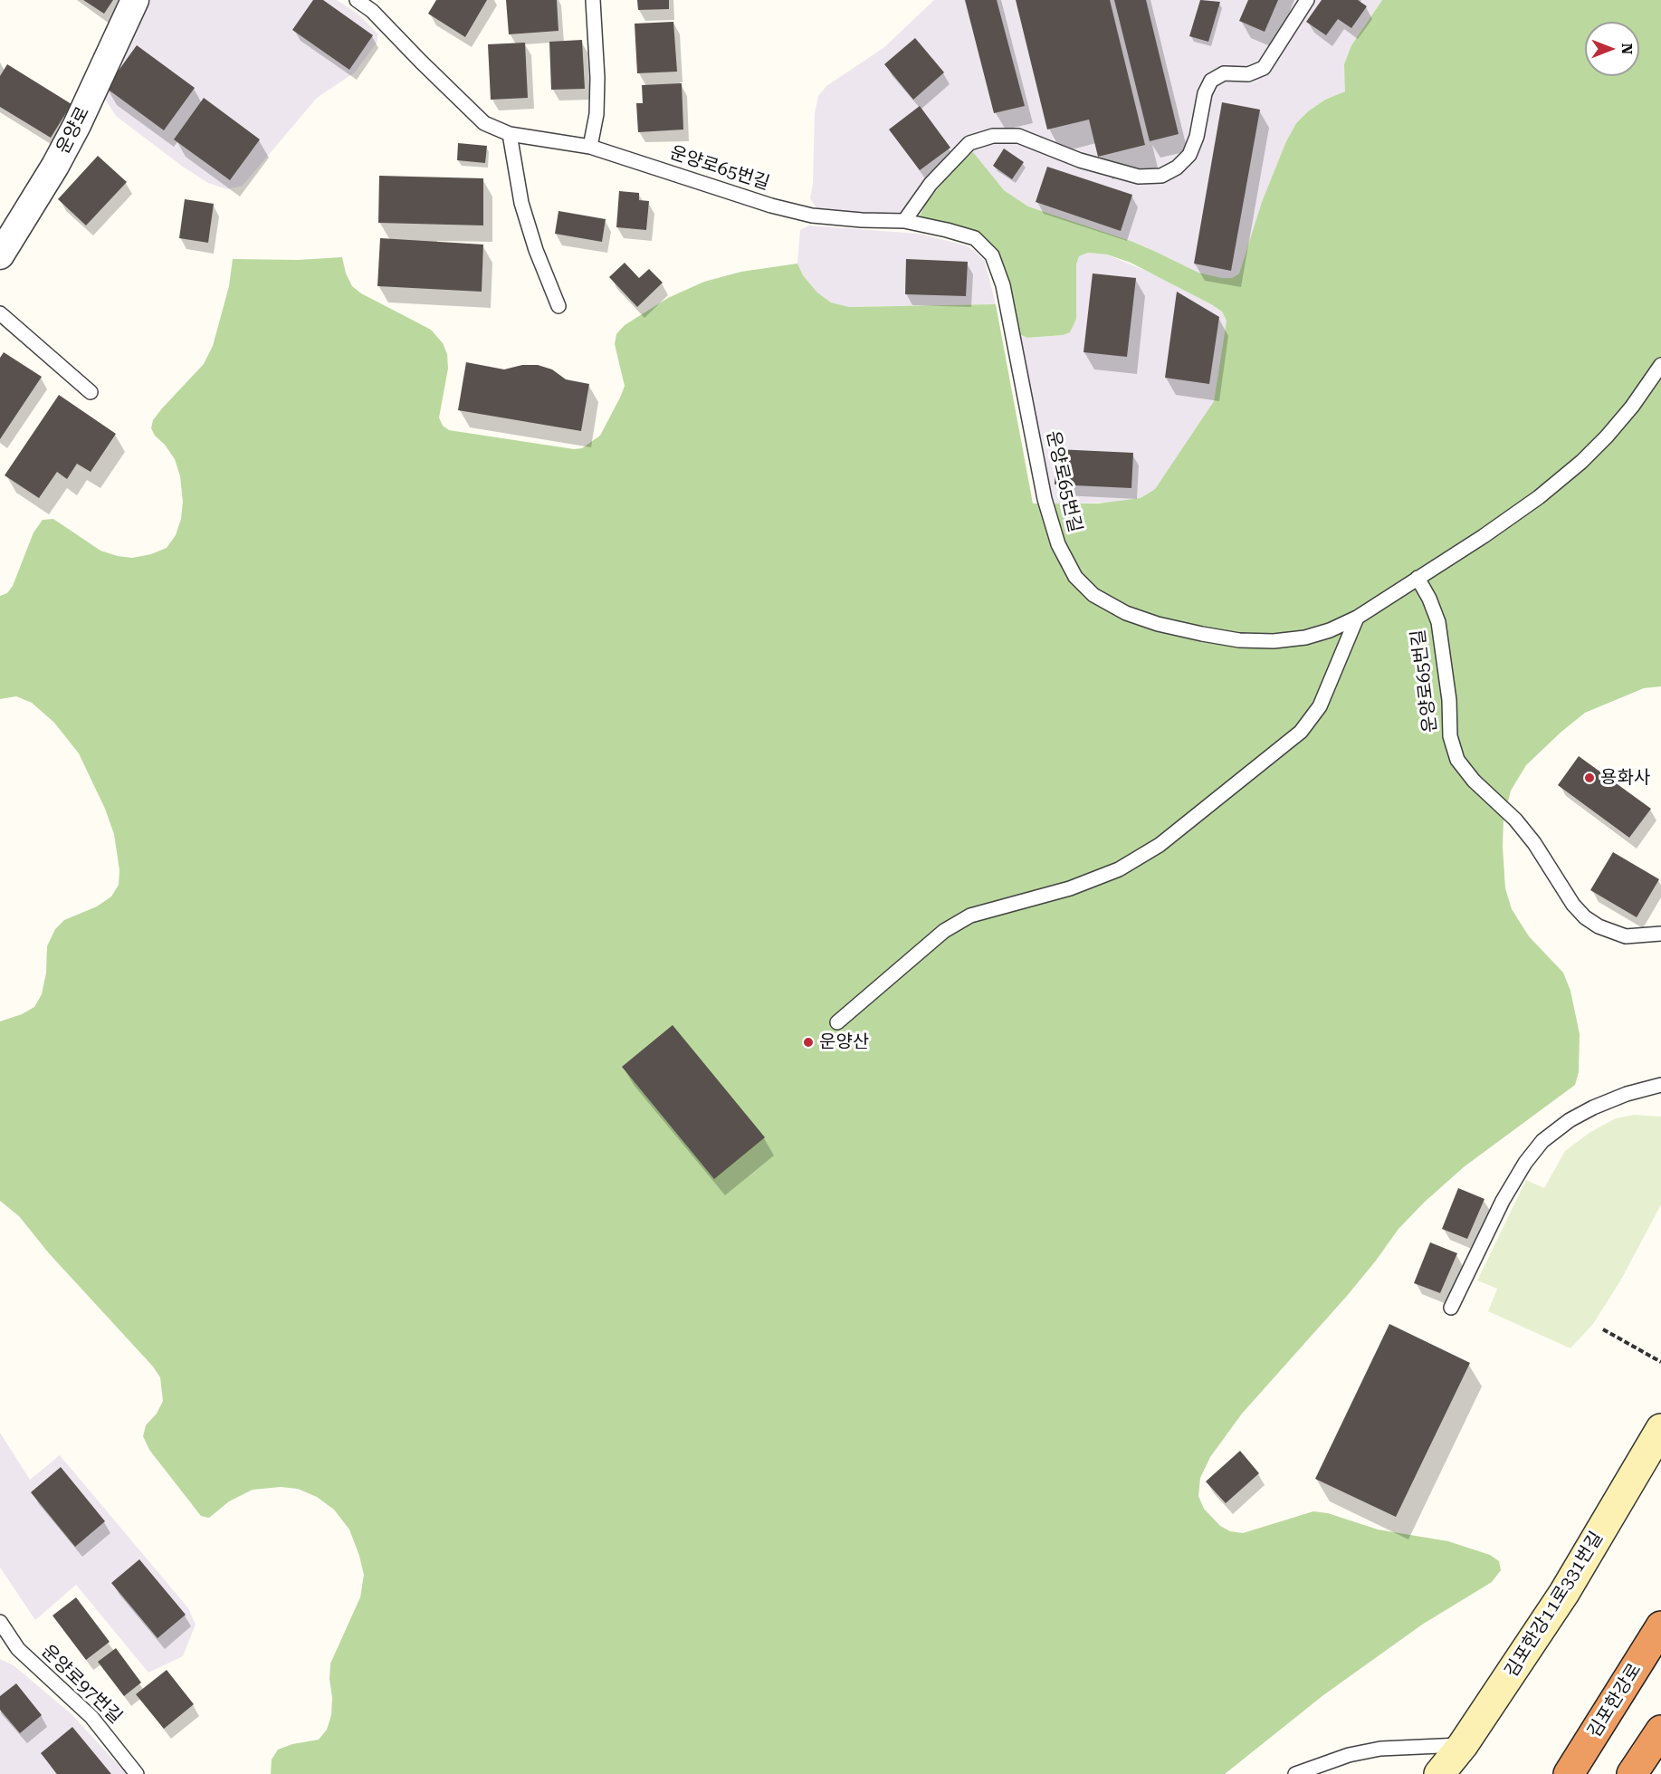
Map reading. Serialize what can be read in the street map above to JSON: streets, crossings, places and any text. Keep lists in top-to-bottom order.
{
  "streets": {
    "highway": ["김포한강로"],
    "main road": ["김포한강11로331번길"],
    "street": ["운양로"],
    "lane": ["운양로65번길", "운양로97번길"]
  },
  "places": ["용화사", "운양산"],
  "north": "right"
}
